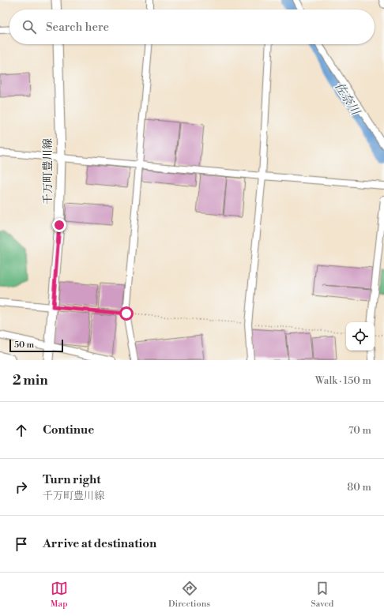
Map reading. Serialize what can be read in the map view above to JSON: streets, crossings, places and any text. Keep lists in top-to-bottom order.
{
  "streets": {
    "main road": ["千万町豊川線"]
  },
  "water": ["佐奈川"],
  "scale_bar": "50 m",
  "page": {
    "search": "Search here",
    "scale": "50 m",
    "heading": ["2 min", "Walk · 150 m"],
    "list": [
      ["Continue", "70 m"],
      ["Turn right", "千万町豊川線", "80 m"],
      "Arrive at destination"
    ],
    "nav": ["Map", "Directions", "Saved"]
  }
}
